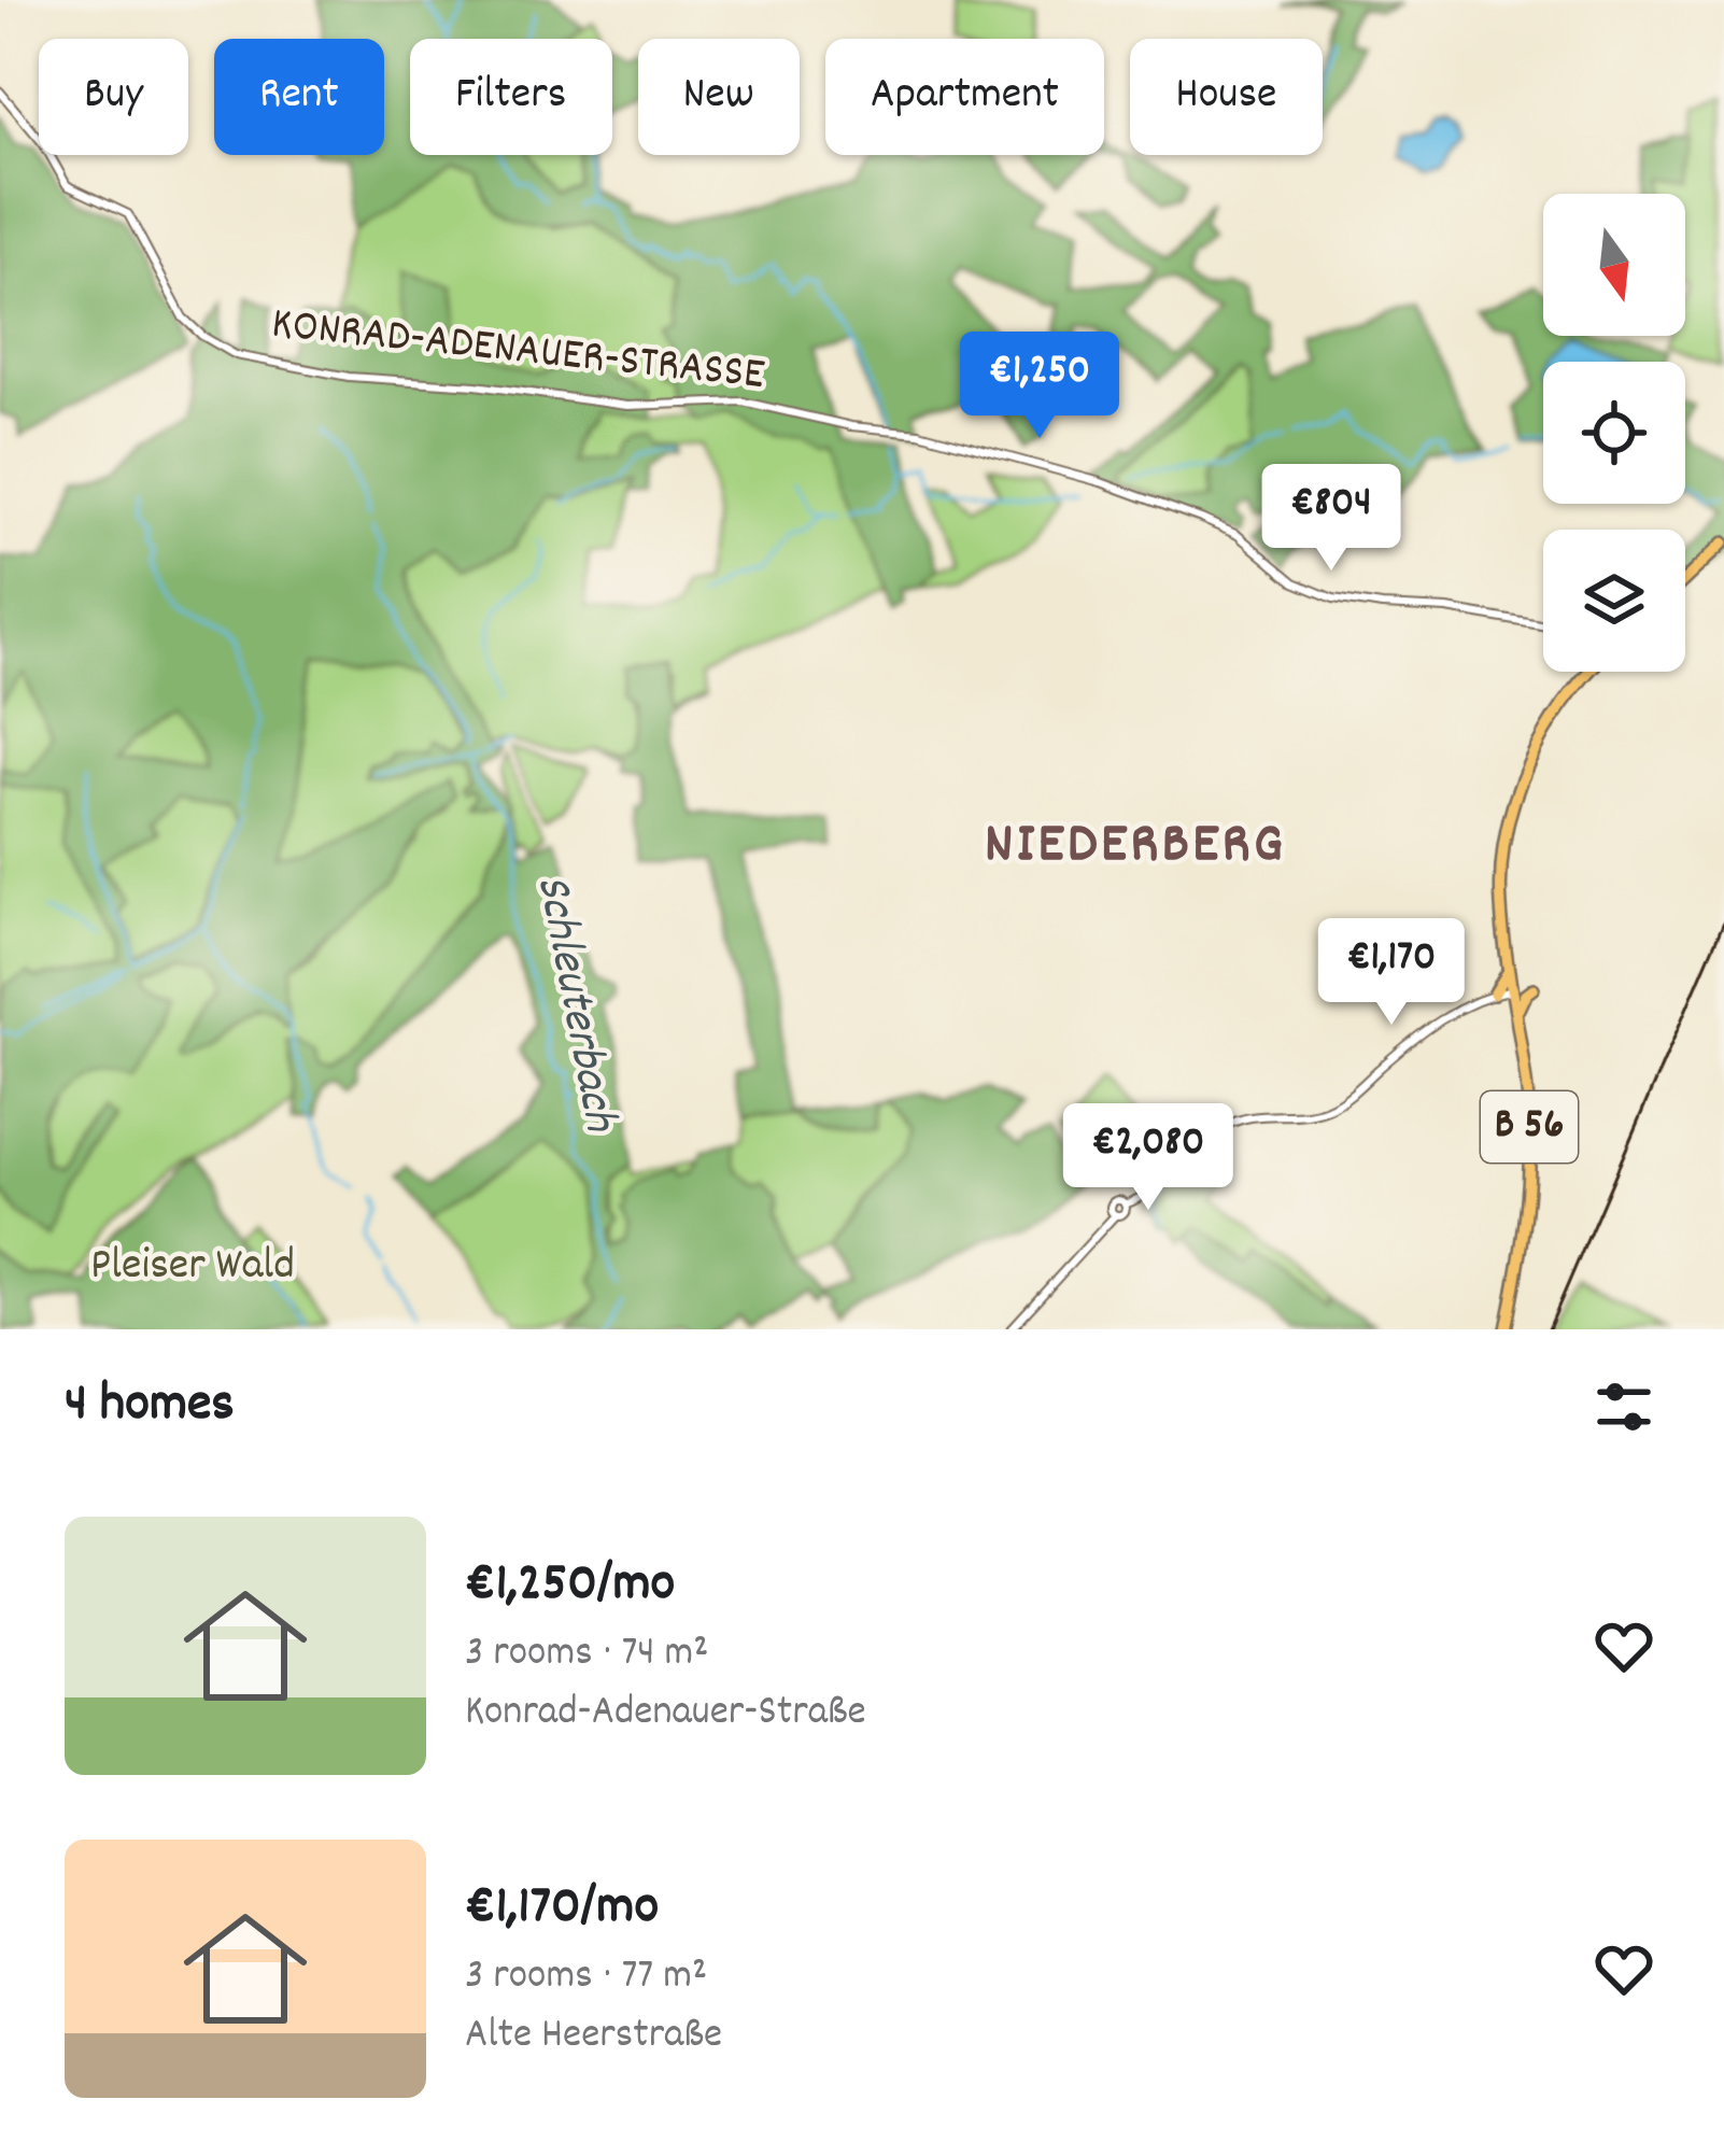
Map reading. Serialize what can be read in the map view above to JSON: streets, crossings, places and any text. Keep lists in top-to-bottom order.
{
  "streets": {
    "main road": ["B 56"],
    "street": ["KONRAD-ADENAUER-STRASSE"]
  },
  "districts": ["NIEDERBERG"],
  "water": ["Schleuterbach"],
  "parks": ["Pleiser Wald"],
  "north": "bottom",
  "page": {
    "chip": [
      "Buy",
      "Rent",
      "Filters",
      "New",
      "Apartment",
      "House"
    ],
    "price": [
      "€1,250",
      "€804",
      "€1,170",
      "€2,080"
    ],
    "heading": "4 homes",
    "list": [
      {
        "name": "€1,250/mo",
        "note": "3 rooms · 74 m² · Konrad-Adenauer-Straße"
      },
      {
        "name": "€1,170/mo",
        "note": "3 rooms · 77 m² · Alte Heerstraße"
      }
    ]
  }
}
